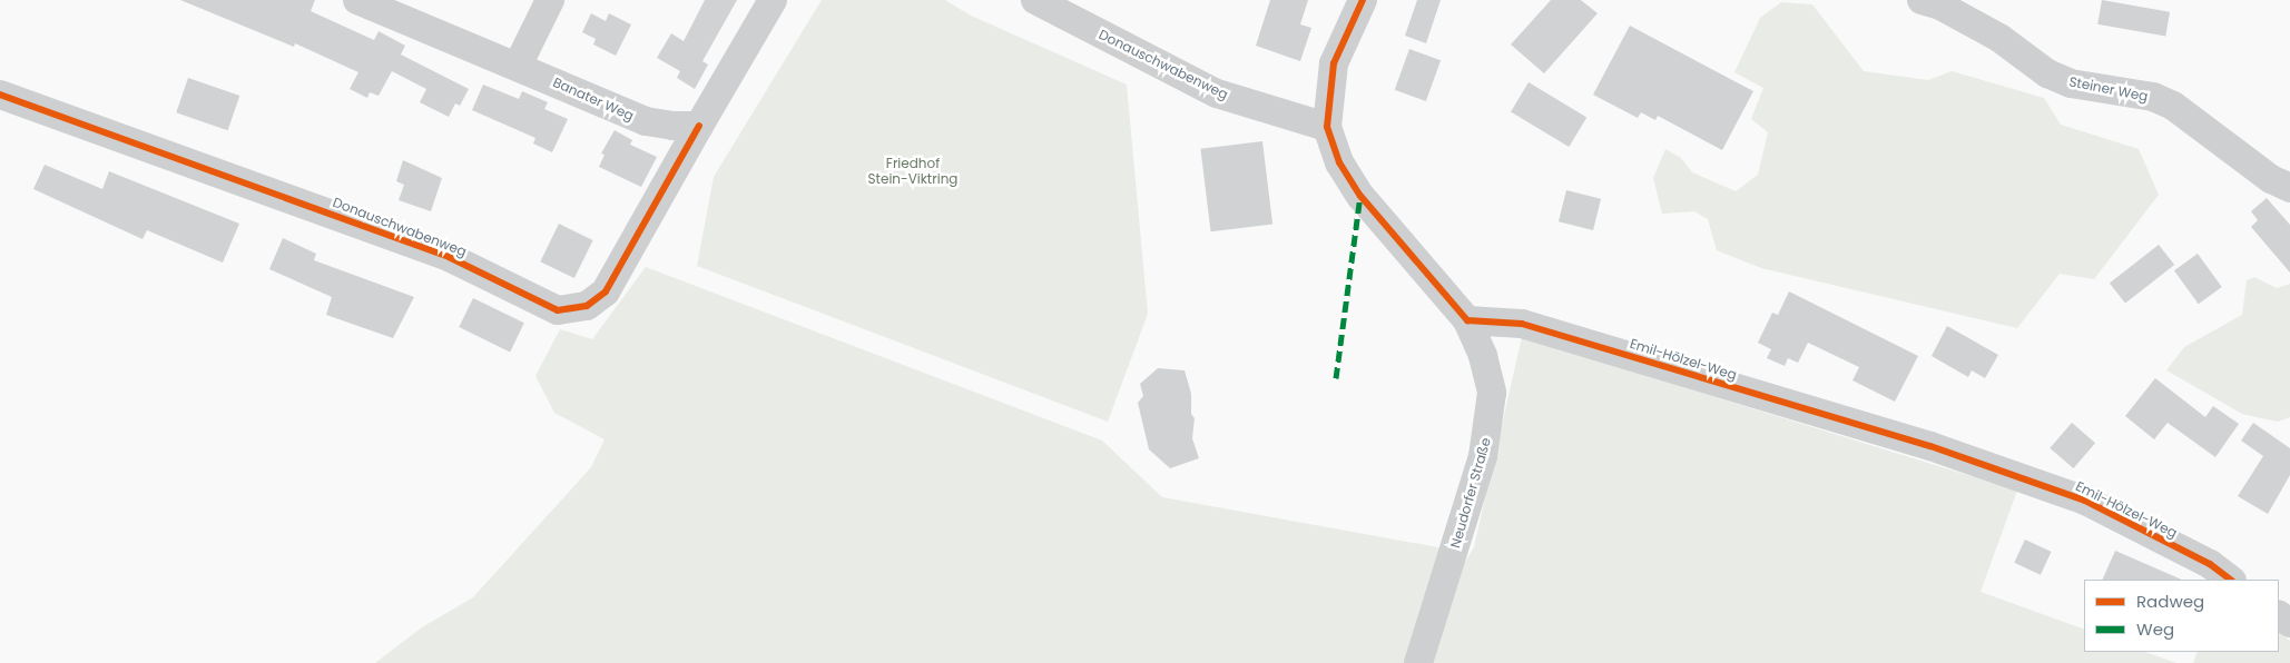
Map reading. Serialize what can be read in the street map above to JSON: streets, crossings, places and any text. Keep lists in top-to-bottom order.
{
  "streets": {
    "street": [
      "Donauschwabenweg",
      "Steiner Weg",
      "Banater Weg",
      "Emil-Hölzel-Weg",
      "Neudorfer Straße"
    ]
  },
  "crossings": [
    ["Donauschwabenweg", "Banater Weg"],
    ["Emil-Hölzel-Weg", "Neudorfer Straße"]
  ],
  "parks": ["Friedhof Stein-Viktring"],
  "legend": ["Radweg", "Weg"]
}
